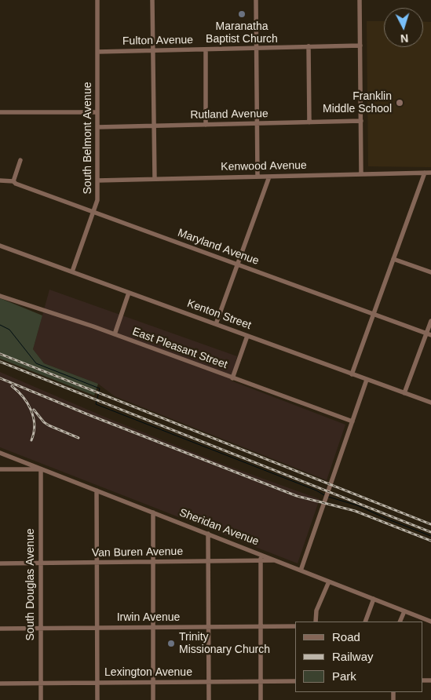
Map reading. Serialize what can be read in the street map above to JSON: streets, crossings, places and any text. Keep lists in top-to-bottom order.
{
  "streets": {
    "street": [
      "Fulton Avenue",
      "Rutland Avenue",
      "South Belmont Avenue",
      "Kenwood Avenue",
      "Maryland Avenue",
      "Kenton Street",
      "East Pleasant Street",
      "Sheridan Avenue",
      "Van Buren Avenue",
      "South Douglas Avenue",
      "Irwin Avenue",
      "Lexington Avenue"
    ]
  },
  "crossings": [
    ["Fulton Avenue", "South Belmont Avenue"],
    ["Rutland Avenue", "South Belmont Avenue"],
    ["South Belmont Avenue", "Kenwood Avenue"],
    ["South Belmont Avenue", "Maryland Avenue"],
    ["South Belmont Avenue", "Kenton Street"],
    ["Sheridan Avenue", "Van Buren Avenue"],
    ["Sheridan Avenue", "South Douglas Avenue"],
    ["Van Buren Avenue", "South Douglas Avenue"],
    ["South Douglas Avenue", "Irwin Avenue"],
    ["South Douglas Avenue", "Lexington Avenue"]
  ],
  "places": ["Maranatha Baptist Church", "Franklin Middle School", "Trinity Missionary Church"],
  "legend": ["Road", "Railway", "Park"],
  "north": "bottom"
}
